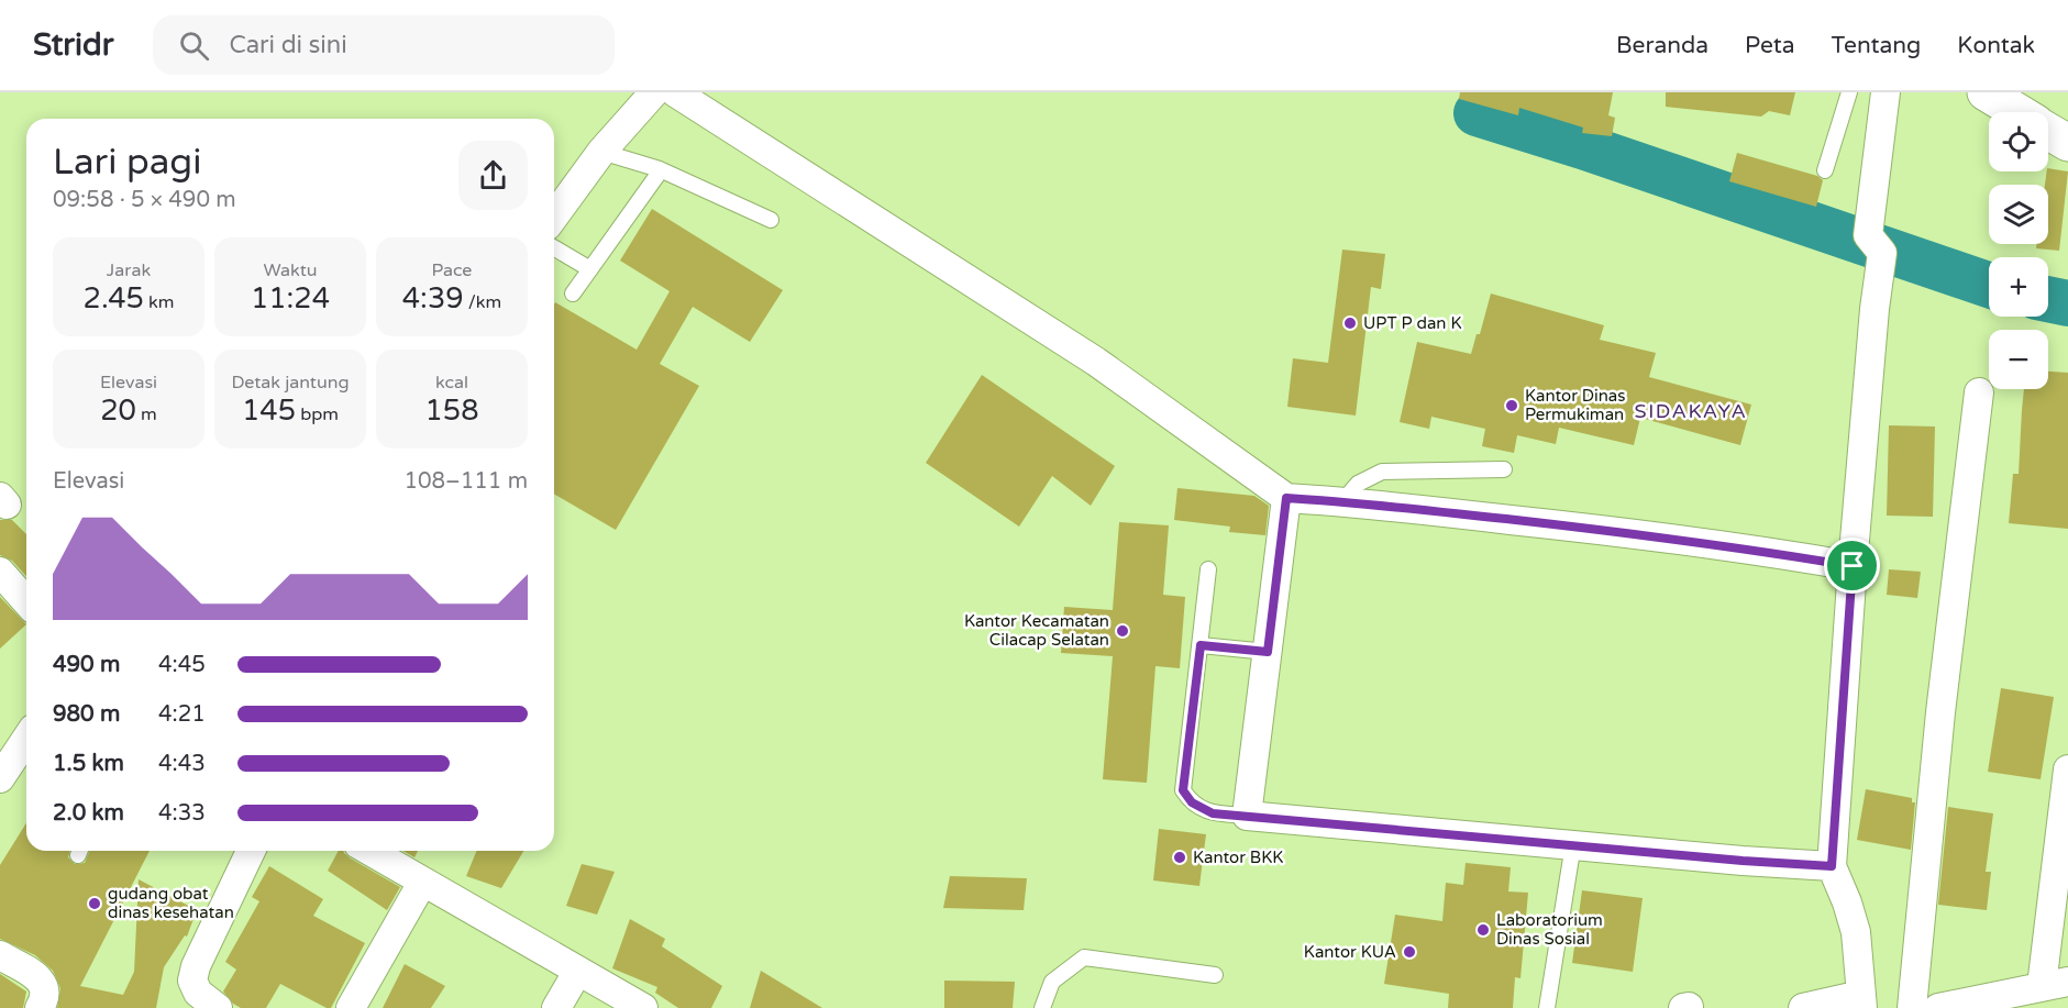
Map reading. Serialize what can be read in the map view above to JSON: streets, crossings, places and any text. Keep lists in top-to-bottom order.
{
  "districts": ["SIDAKAYA"],
  "places": [
    "UPT P dan K",
    "Kantor Dinas Permukiman",
    "Kantor Kecamatan Cilacap Selatan",
    "Kantor BKK",
    "gudang obat dinas kesehatan",
    "Laboratorium Dinas Sosial",
    "Kantor KUA"
  ],
  "page": {
    "header": "Stridr",
    "search": "Cari di sini",
    "nav": [
      "Beranda",
      "Peta",
      "Tentang",
      "Kontak"
    ],
    "map_buttons": ["+", "−"],
    "heading": ["Lari pagi", "09:58 · 5 × 490 m"],
    "stats": [
      ["Jarak", "2.45 km"],
      ["Waktu", "11:24"],
      ["Pace", "4:39 /km"],
      ["Elevasi", "20 m"],
      ["Detak jantung", "145 bpm"],
      ["kcal", "158"]
    ],
    "chart": ["Elevasi", "108–111 m"],
    "list": [
      {
        "name": "490 m",
        "note": "4:45"
      },
      {
        "name": "980 m",
        "note": "4:21"
      },
      {
        "name": "1.5 km",
        "note": "4:43"
      },
      {
        "name": "2.0 km",
        "note": "4:33"
      }
    ]
  }
}
